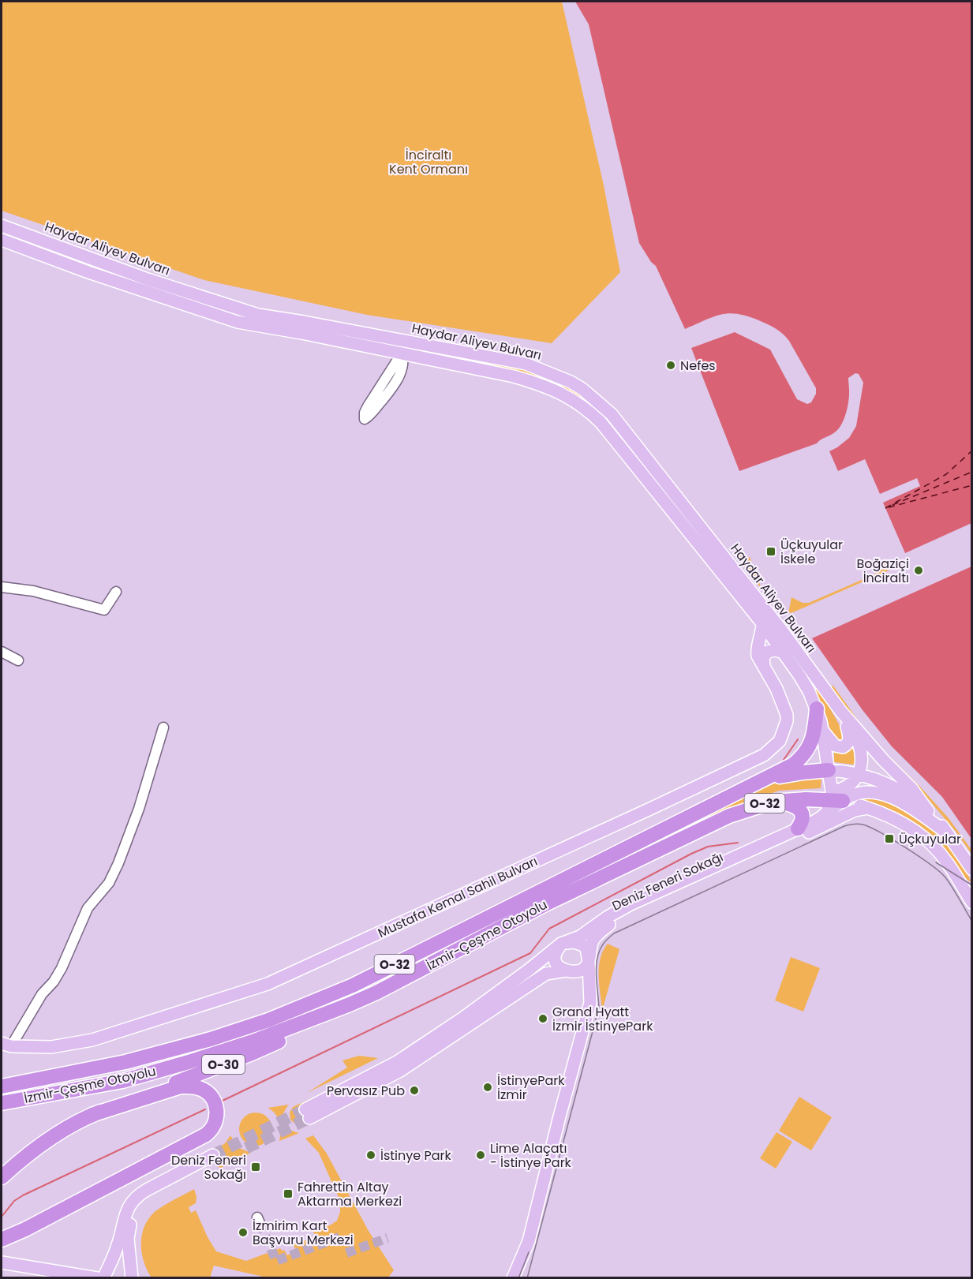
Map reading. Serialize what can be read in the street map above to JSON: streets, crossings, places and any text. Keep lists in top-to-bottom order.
{
  "streets": {
    "highway": ["O-32", "İzmir-Çeşme Otoyolu", "O-30"],
    "main road": ["Haydar Aliyev Bulvarı", "Deniz Feneri Sokağı", "Mustafa Kemal Sahil Bulvarı"]
  },
  "crossings": [
    ["Haydar Aliyev Bulvarı", "Mustafa Kemal Sahil Bulvarı"],
    ["Haydar Aliyev Bulvarı", "İzmir-Çeşme Otoyolu"],
    ["İzmir-Çeşme Otoyolu", "O-30"]
  ],
  "parks": ["İnciraltı Kent Ormanı"],
  "places": {
    "other": [
      "Nefes",
      "Boğaziçi İnciraltı",
      "Grand Hyatt İzmir İstinyePark",
      "İstinyePark İzmir",
      "Pervasız Pub",
      "İstinye Park",
      "Lime Alaçatı - İstinye Park",
      "İzmirim Kart Başvuru Merkezi"
    ],
    "transit": [
      "Üçkuyular İskele",
      "Üçkuyular",
      "Deniz Feneri Sokağı",
      "Fahrettin Altay Aktarma Merkezi"
    ]
  }
}
